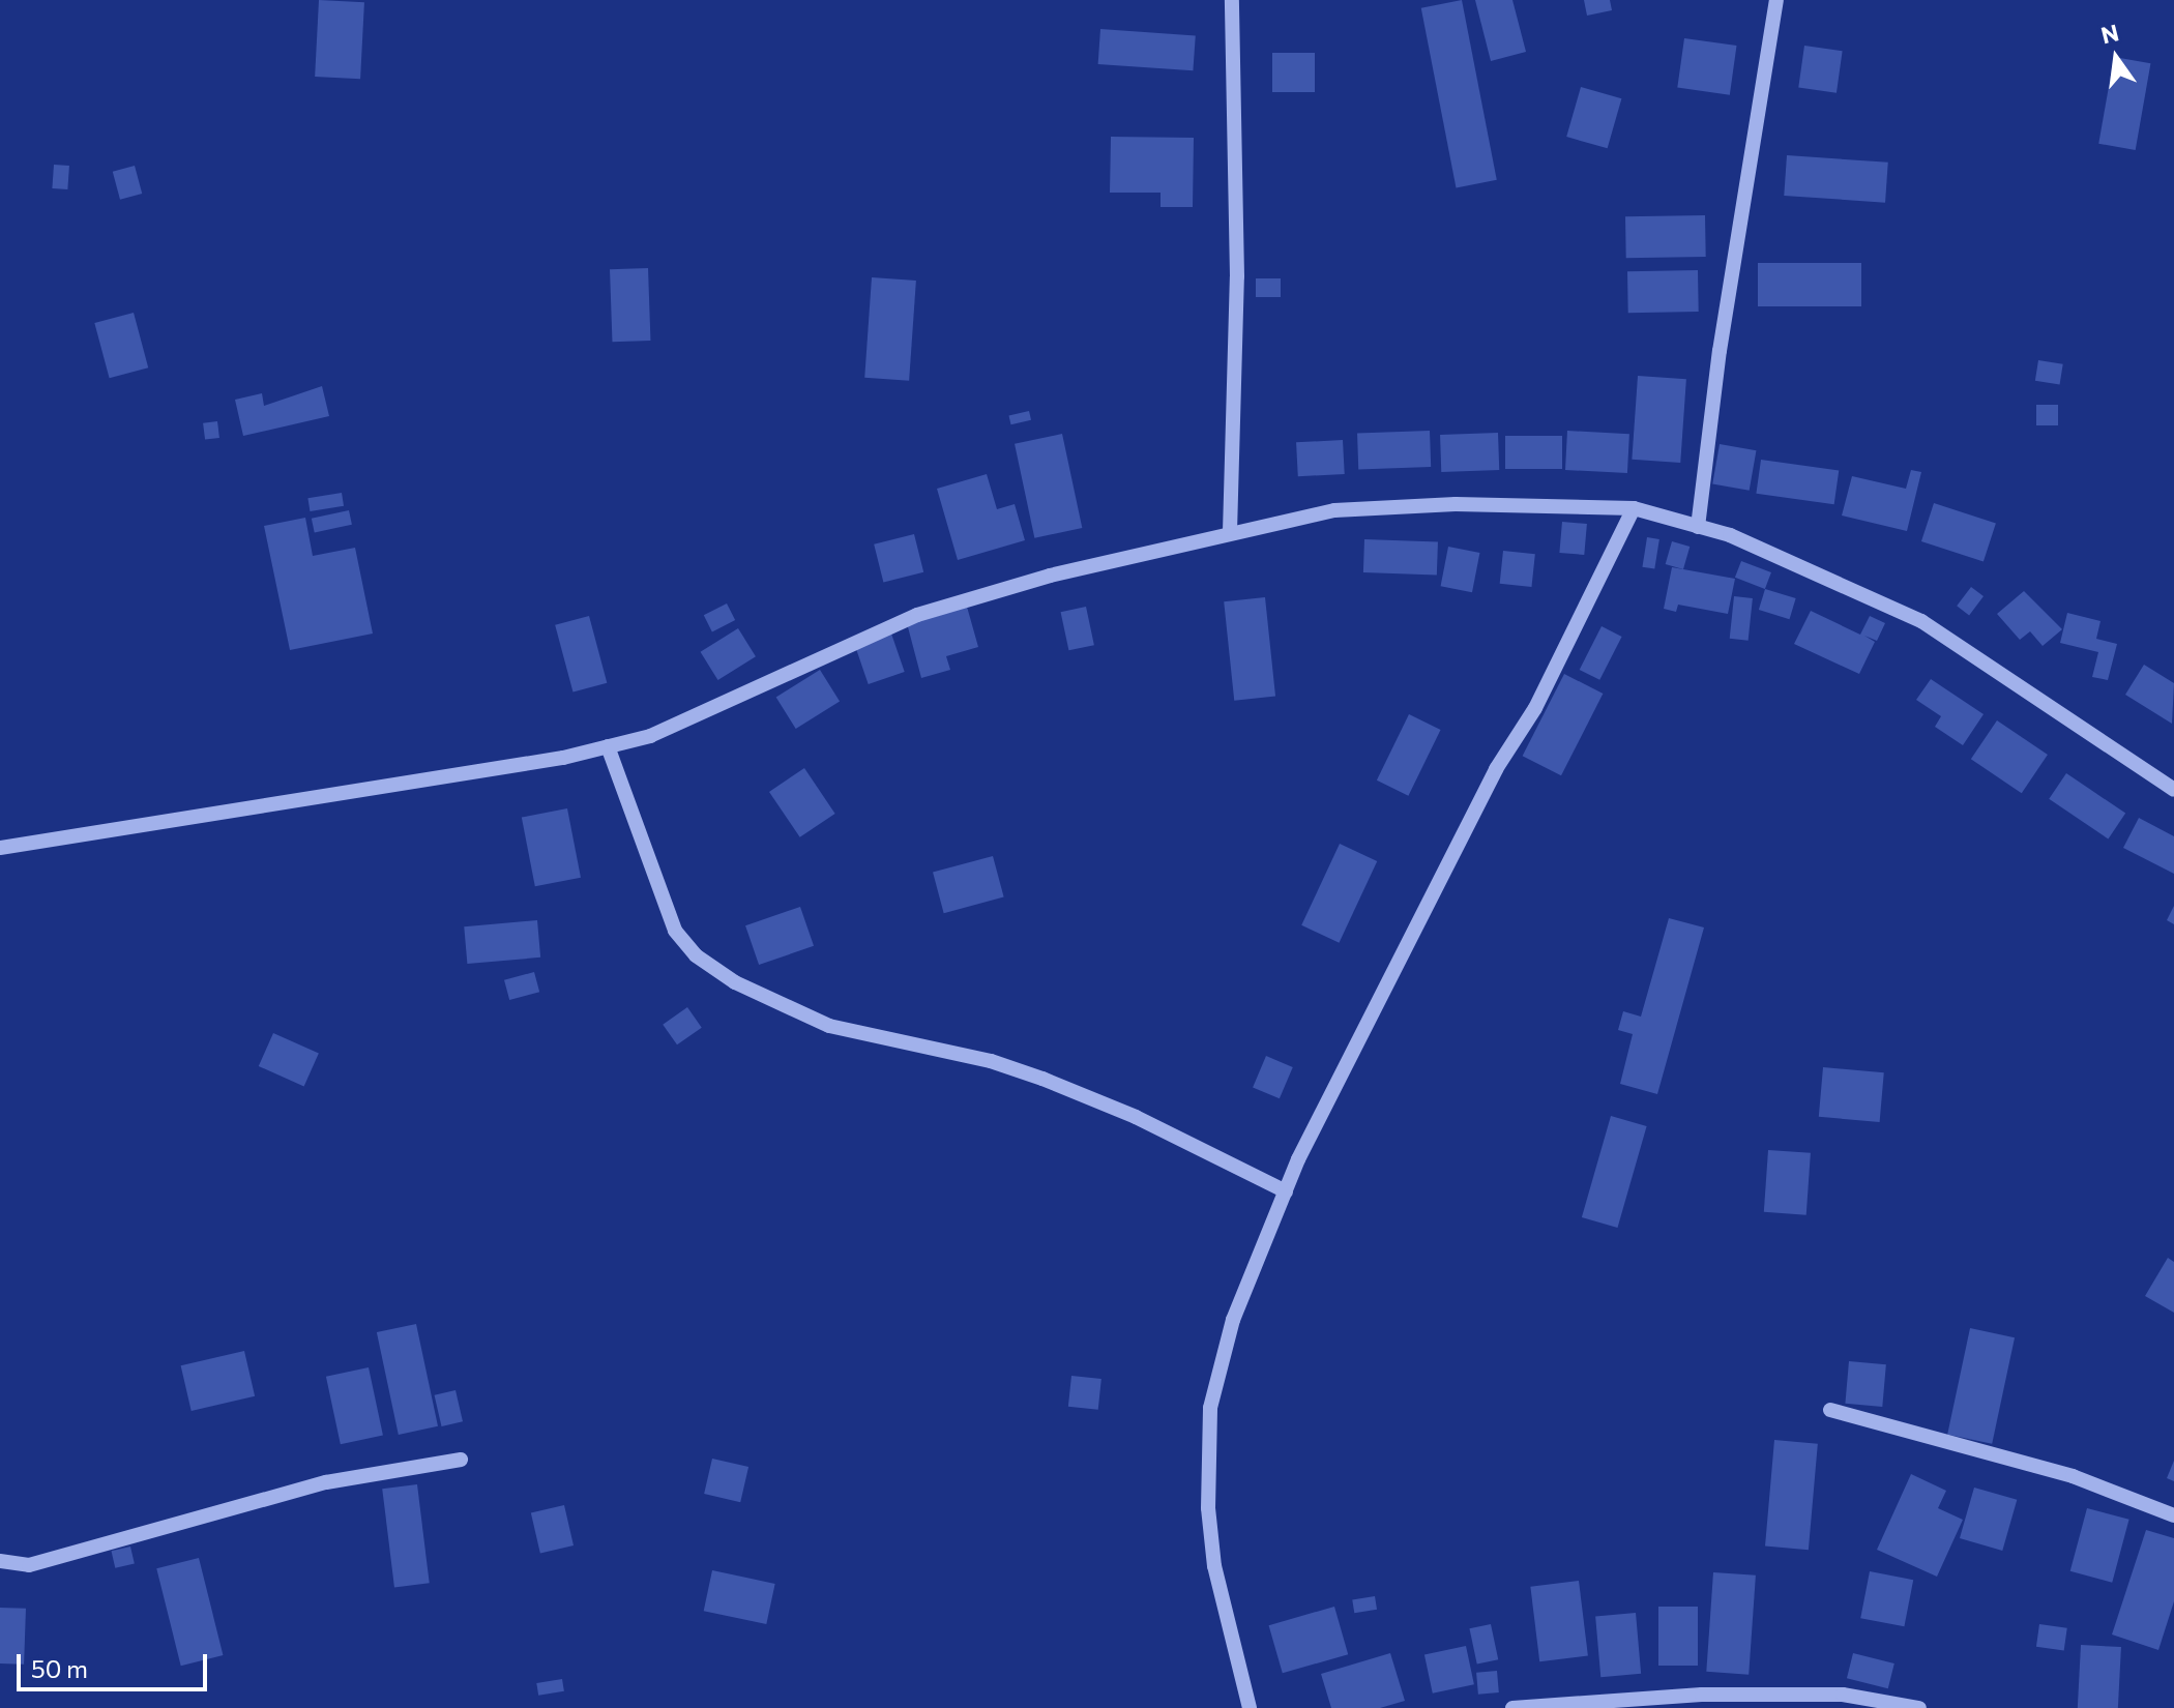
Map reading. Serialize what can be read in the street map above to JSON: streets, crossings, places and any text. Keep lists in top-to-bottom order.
{
  "scale_bar": "50 m",
  "north": "top"
}
